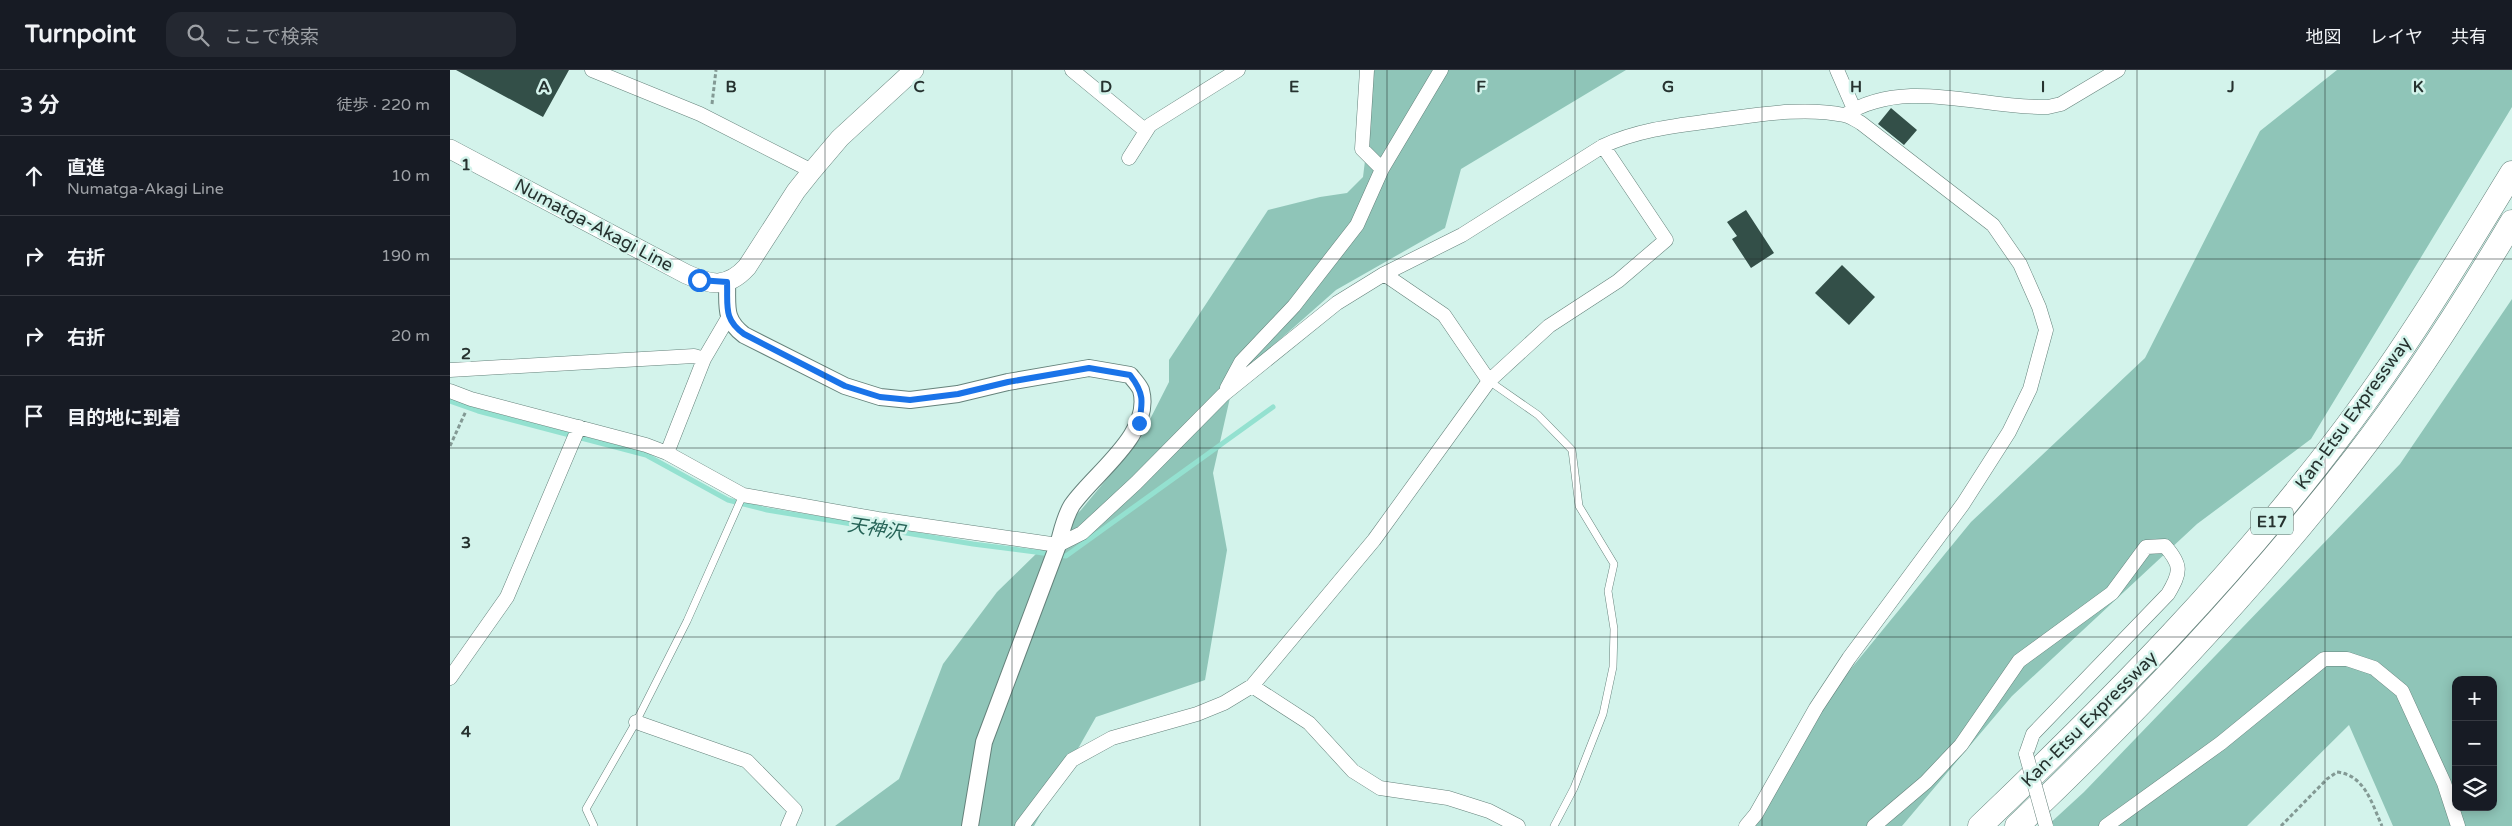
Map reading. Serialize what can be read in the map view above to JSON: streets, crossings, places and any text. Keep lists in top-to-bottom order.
{
  "streets": {
    "highway": ["Kan-Etsu Expressway", "E17"],
    "main road": ["Numatga-Akagi Line"]
  },
  "water": ["天神沢"],
  "page": {
    "header": "Turnpoint",
    "search": "ここで検索",
    "nav": ["地図", "レイヤ", "共有"],
    "heading": ["3 分", "徒歩 · 220 m"],
    "list": [
      ["直進", "Numatga-Akagi Line", "10 m"],
      ["右折", "190 m"],
      ["右折", "20 m"],
      "目的地に到着"
    ],
    "map_buttons": ["+", "−"]
  },
  "grid": {
    "columns": [
      "A",
      "B",
      "C",
      "D",
      "E",
      "F",
      "G",
      "H",
      "I",
      "J",
      "K"
    ],
    "rows": [
      "1",
      "2",
      "3",
      "4"
    ]
  }
}
